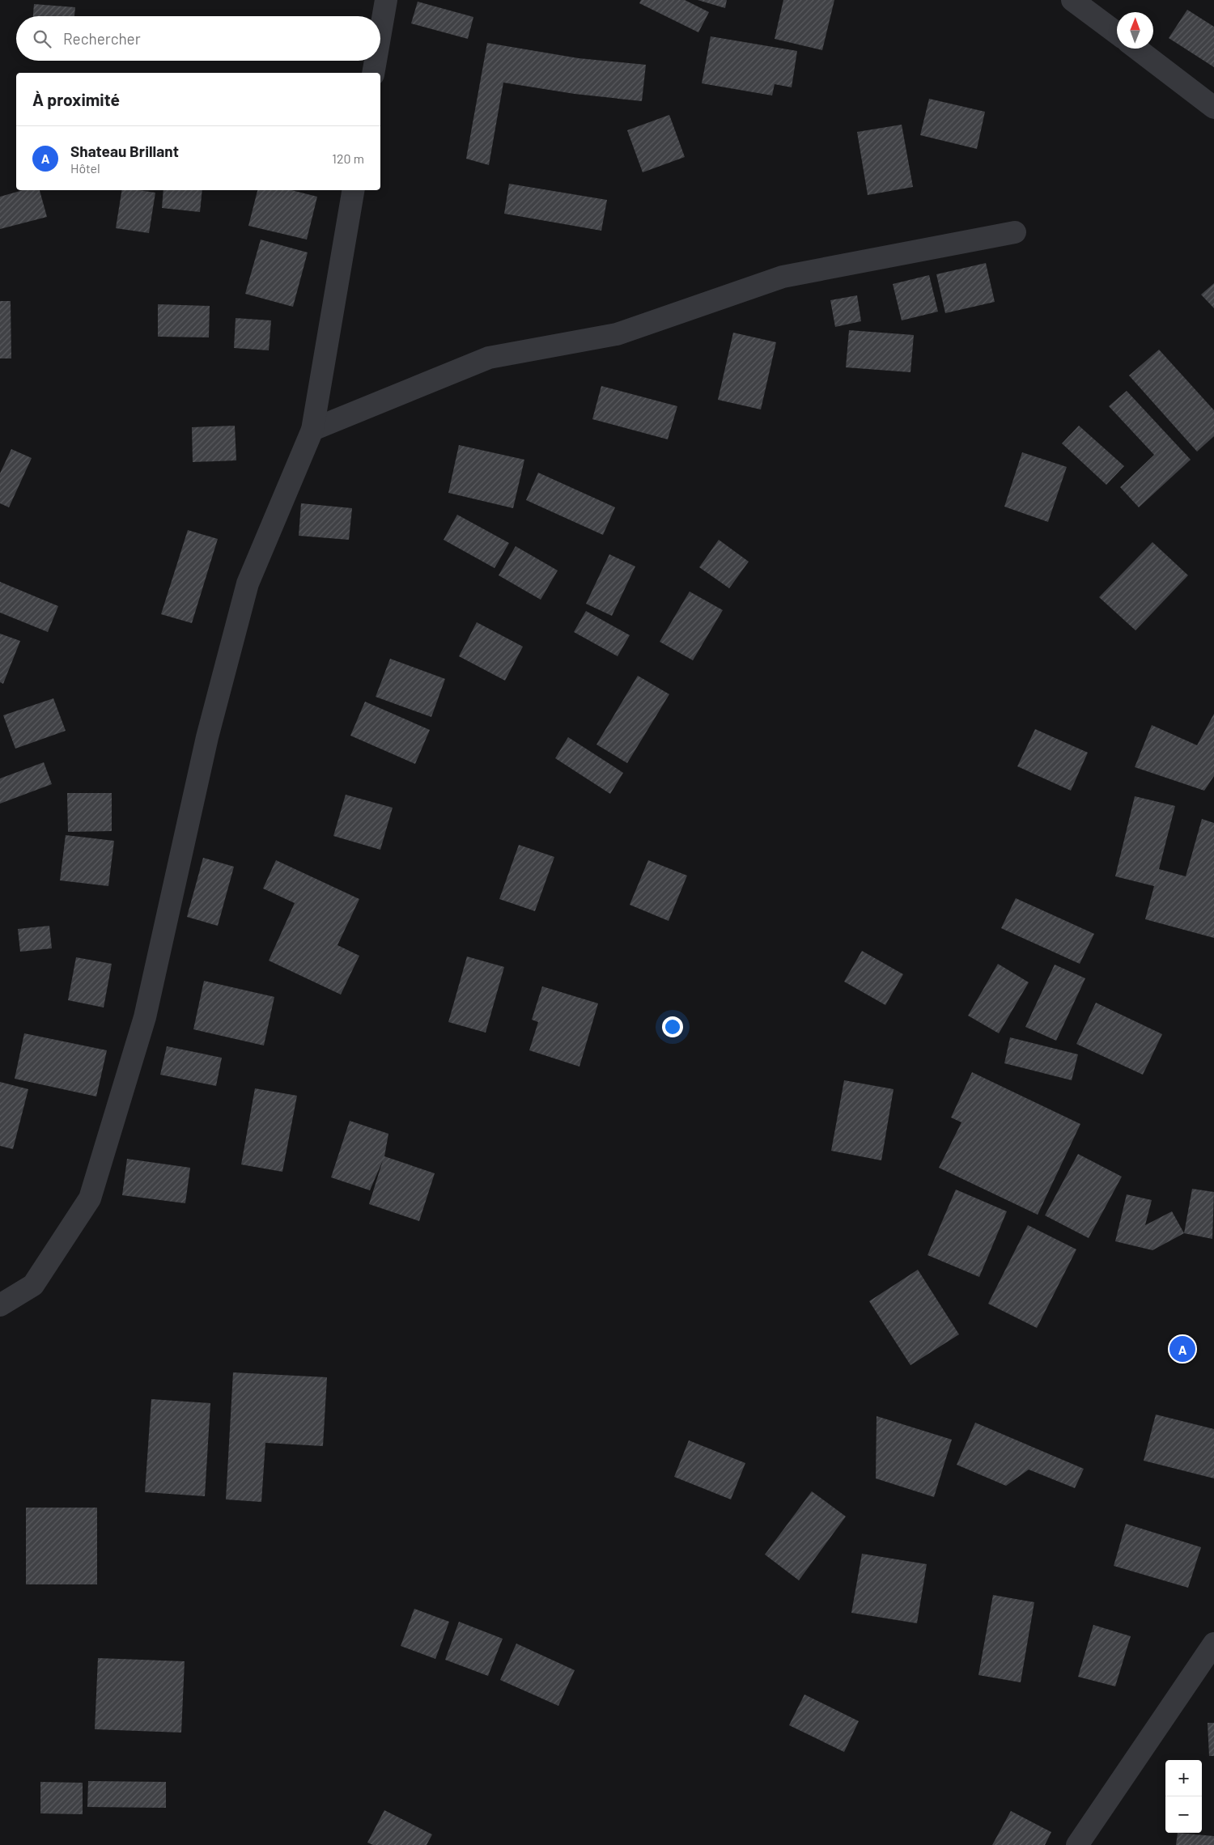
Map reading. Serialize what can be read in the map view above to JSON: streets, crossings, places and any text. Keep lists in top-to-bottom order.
{
  "north": "top",
  "page": {
    "search": "Rechercher",
    "heading": "À proximité",
    "list": [
      {
        "mark": "A",
        "name": "Shateau Brillant",
        "note": "Hôtel",
        "value": "120 m"
      }
    ],
    "pins": "A",
    "map_buttons": ["+", "−"]
  }
}
